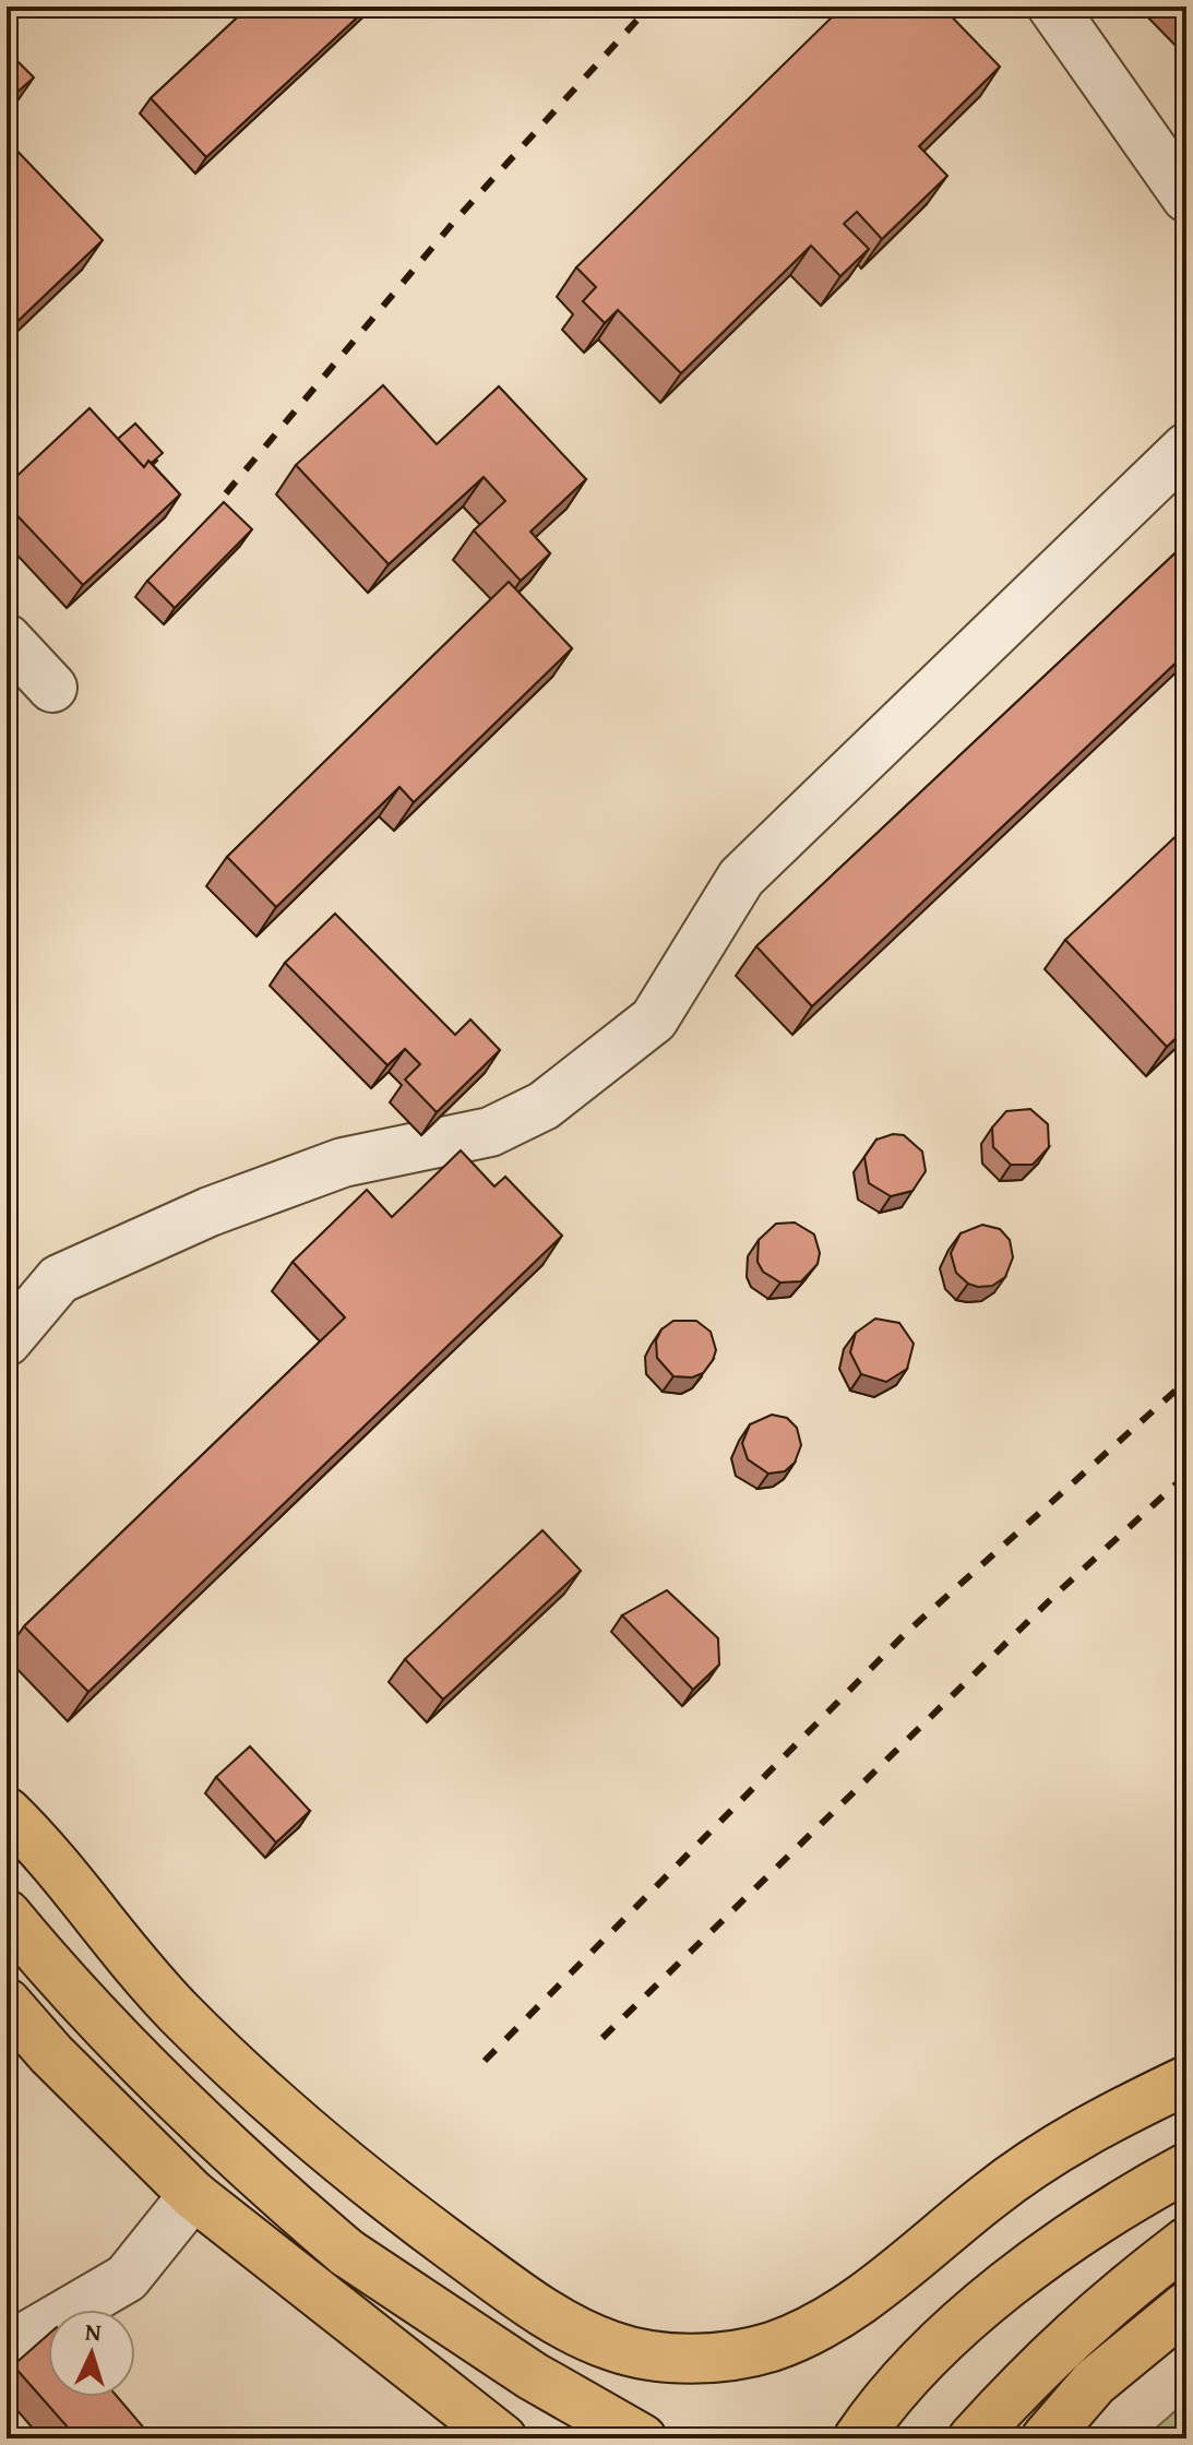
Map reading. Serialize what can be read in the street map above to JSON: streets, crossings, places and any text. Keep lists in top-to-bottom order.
{
  "north": "top"
}
